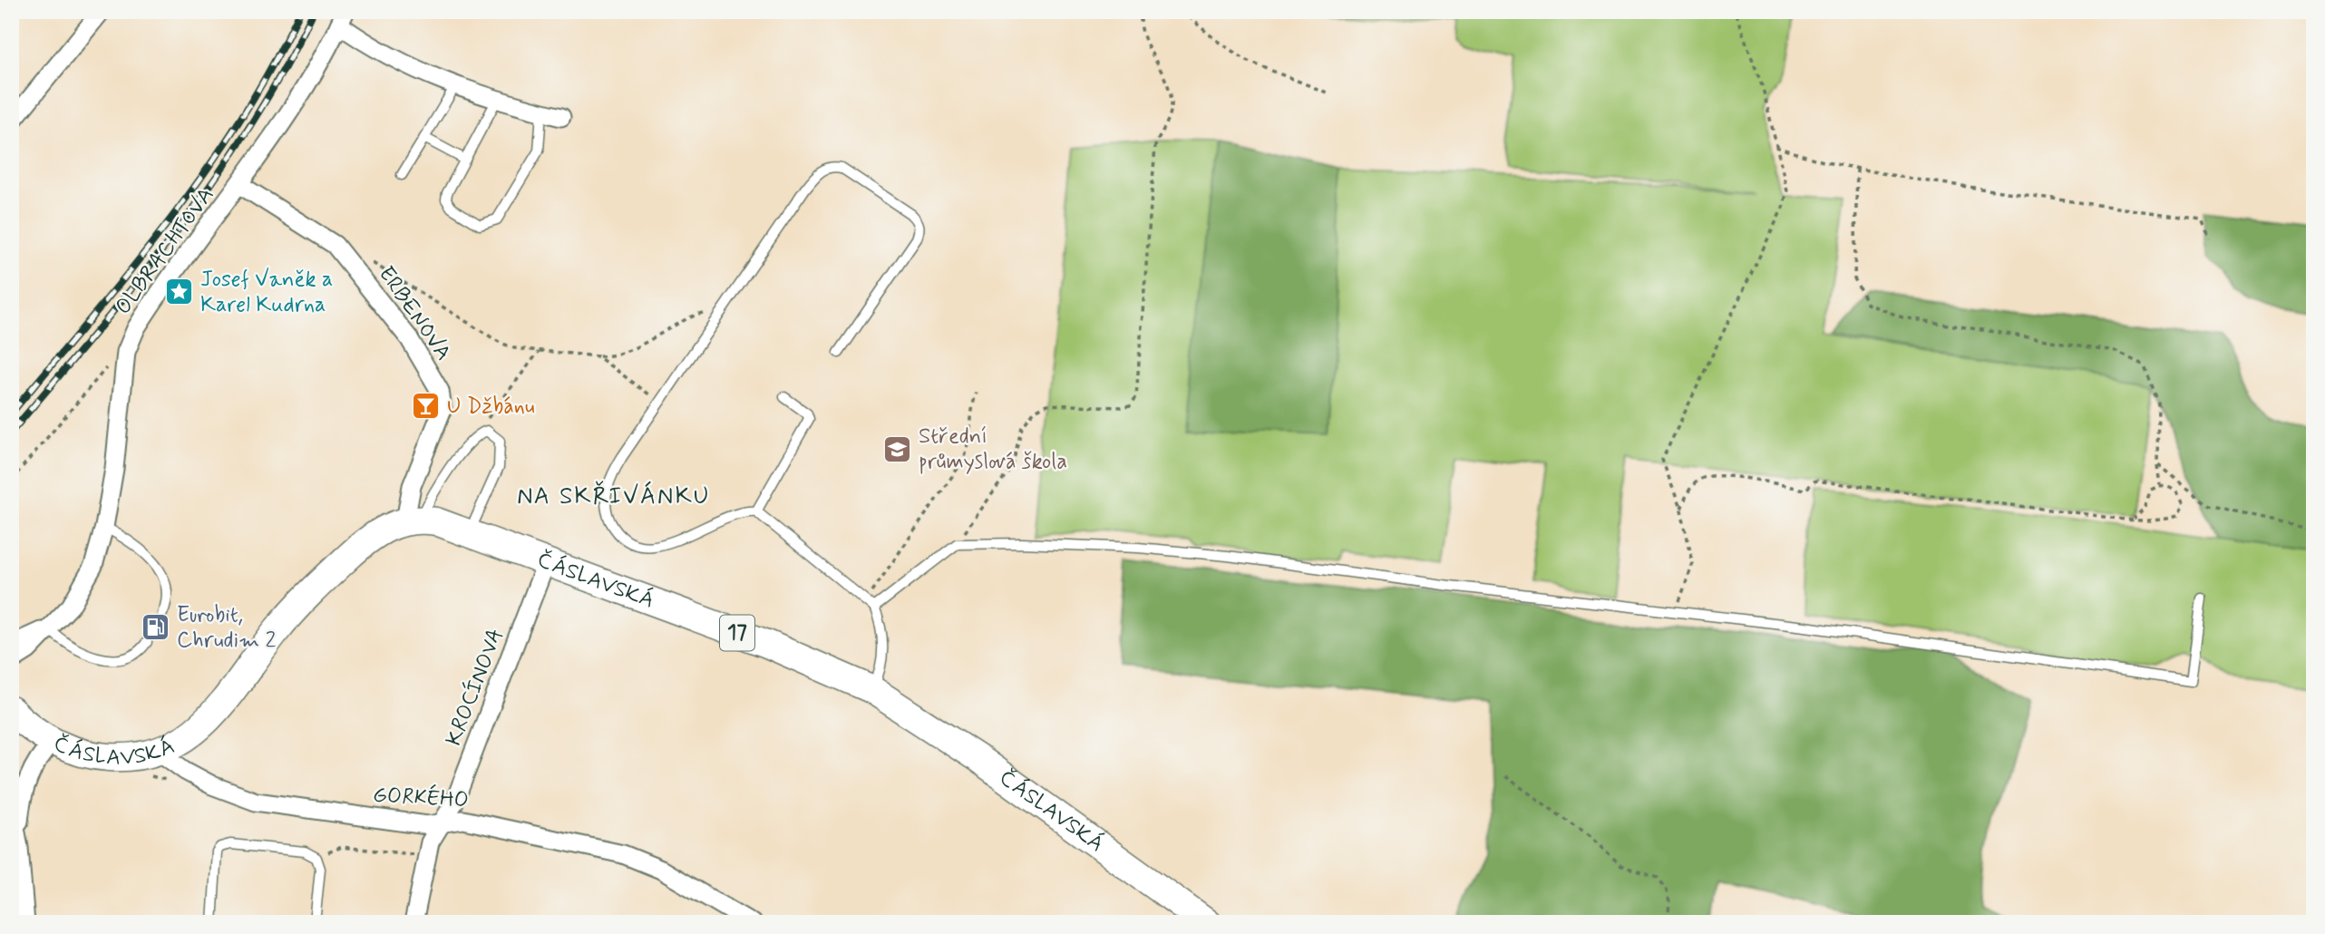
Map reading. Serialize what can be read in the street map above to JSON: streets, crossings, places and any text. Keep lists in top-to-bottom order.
{
  "streets": {
    "main road": ["ČÁSLAVSKÁ", "17"],
    "street": [
      "OLBRACHTOVA",
      "ERBENOVA",
      "KROCÍNOVA",
      "GORKÉHO"
    ]
  },
  "crossings": [
    ["OLBRACHTOVA", "ERBENOVA"],
    ["ERBENOVA", "ČÁSLAVSKÁ"],
    ["ČÁSLAVSKÁ", "KROCÍNOVA"],
    ["ČÁSLAVSKÁ", "GORKÉHO"],
    ["KROCÍNOVA", "GORKÉHO"]
  ],
  "districts": ["NA SKŘIVÁNKU"],
  "places": {
    "place": ["Josef Vaněk a Karel Kudrna"],
    "bar": ["U Džbánu"],
    "school or university": ["Střední průmyslová škola"],
    "fuel station": ["Eurobit, Chrudim 2"]
  }
}
